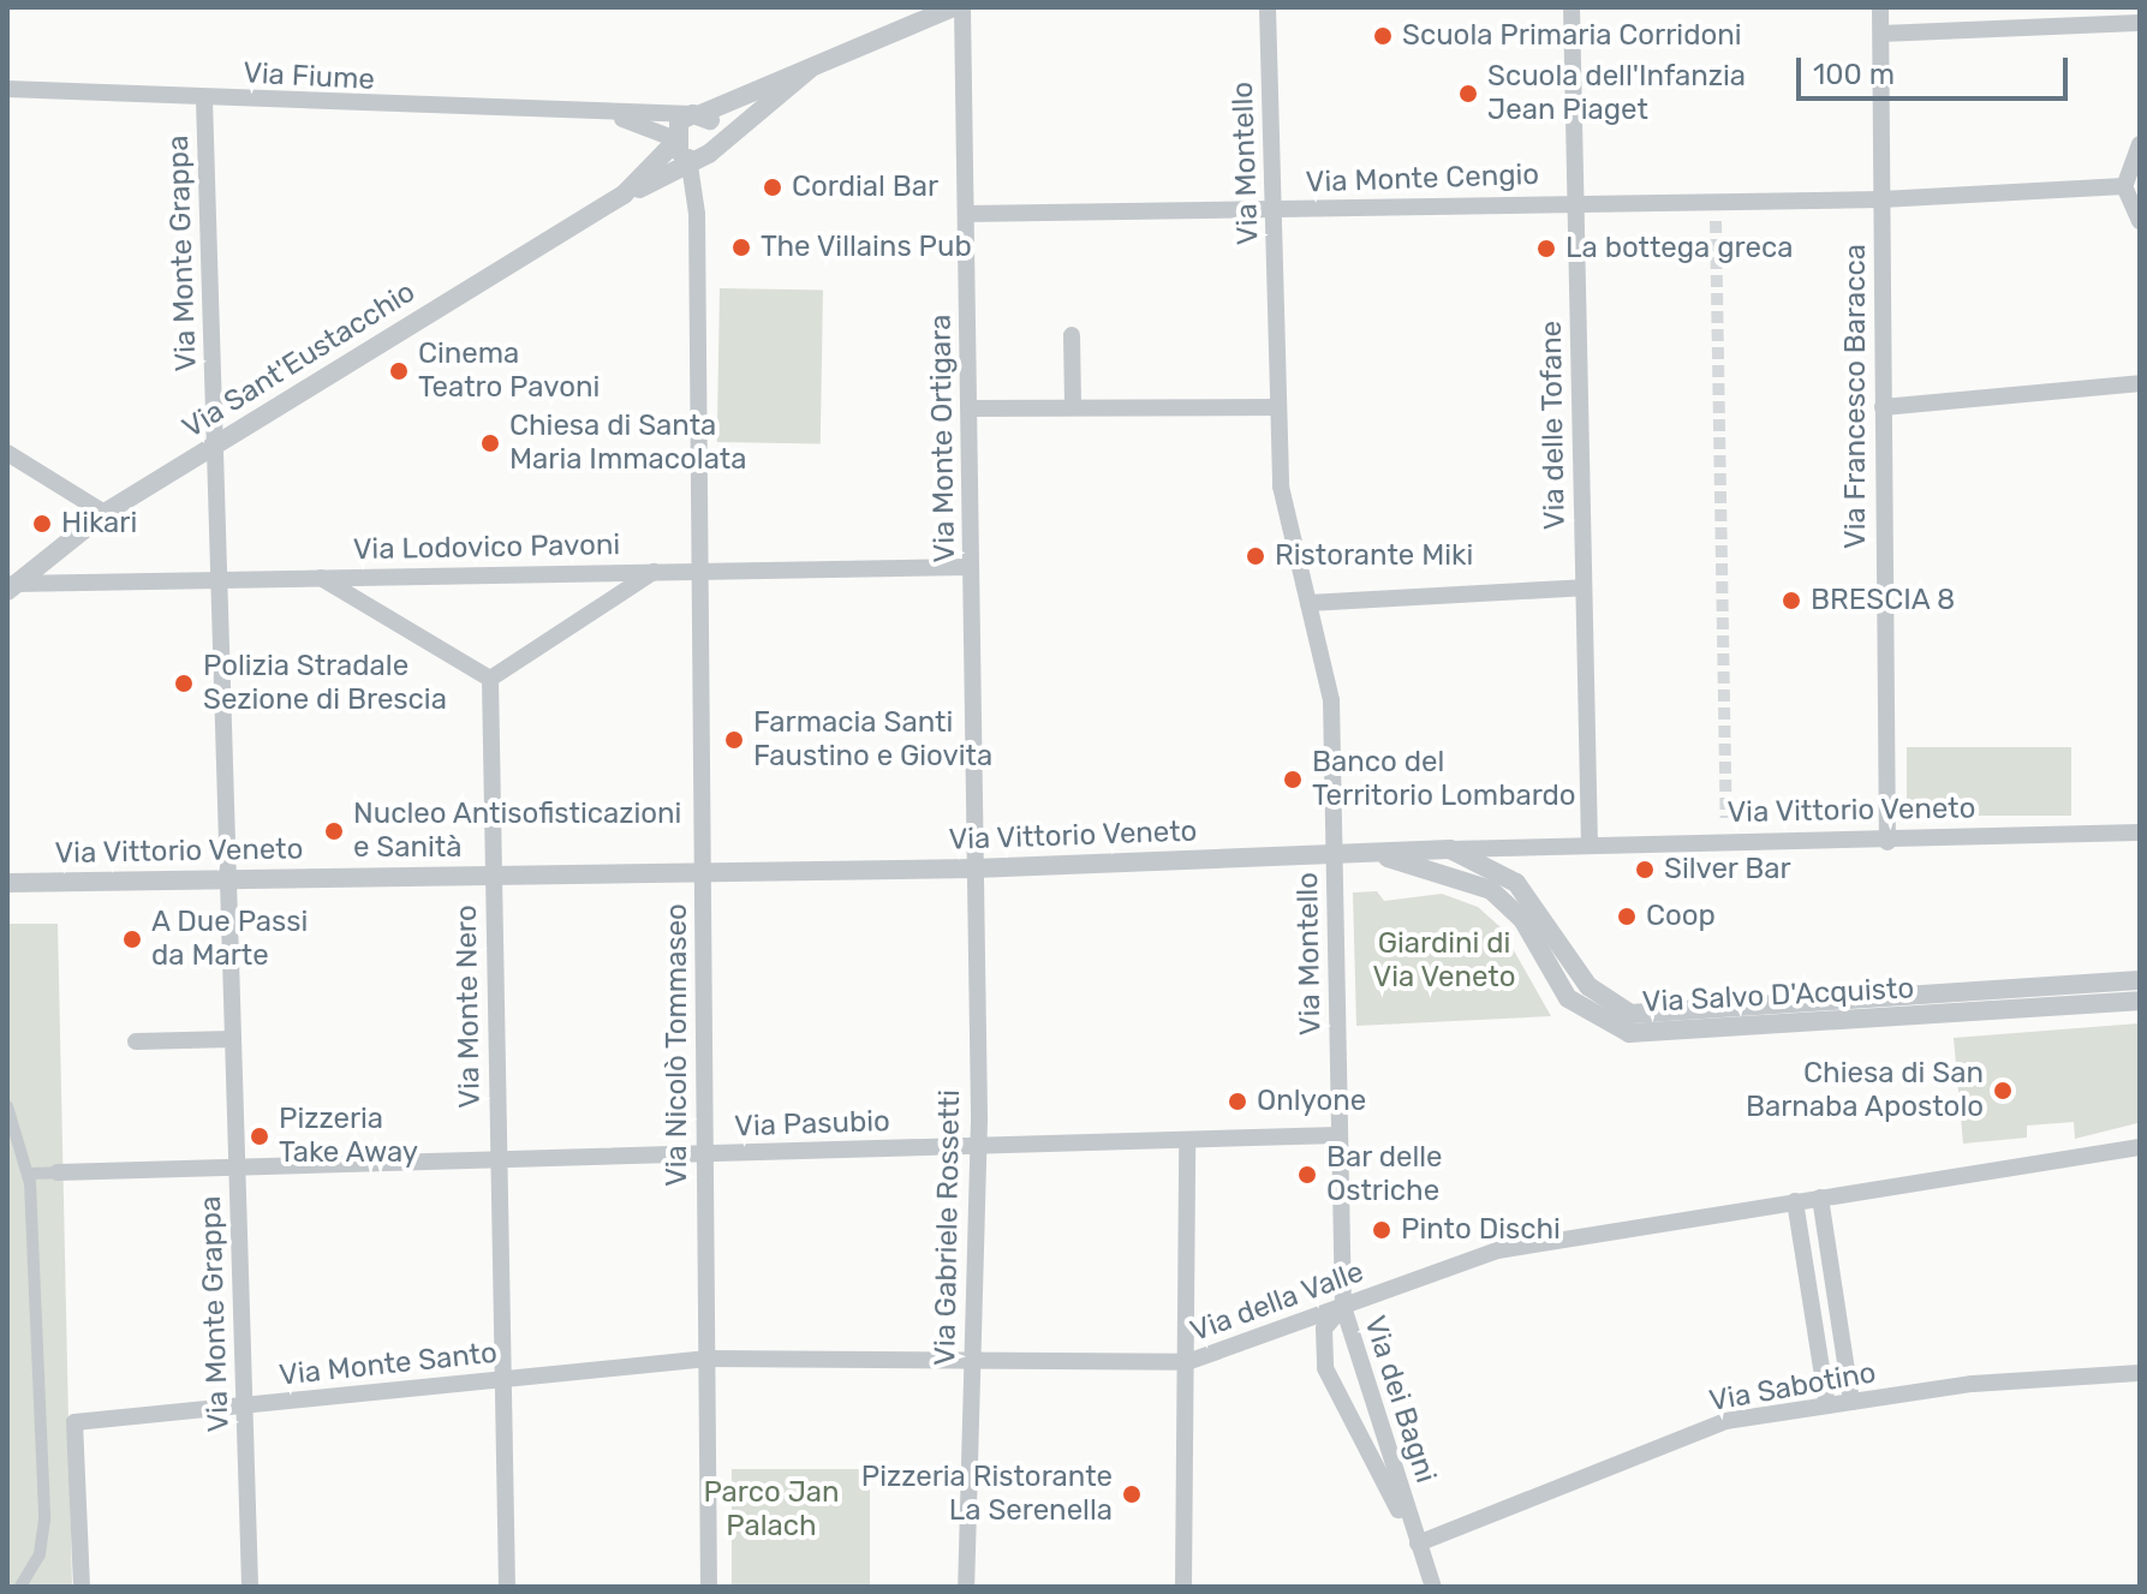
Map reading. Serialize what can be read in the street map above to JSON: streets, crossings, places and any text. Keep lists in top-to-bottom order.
{
  "streets": {
    "street": [
      "Via Fiume",
      "Via Montello",
      "Via Monte Cengio",
      "Via Monte Grappa",
      "Via Sant'Eustacchio",
      "Via Francesco Baracca",
      "Via delle Tofane",
      "Via Monte Ortigara",
      "Via Lodovico Pavoni",
      "Via Vittorio Veneto",
      "Via Salvo D'Acquisto",
      "Via Monte Nero",
      "Via Nicolò Tommaseo",
      "Via Pasubio",
      "Via Gabriele Rossetti",
      "Via della Valle",
      "Via Monte Santo",
      "Via Sabotino",
      "Via dei Bagni"
    ]
  },
  "crossings": [
    ["Via Fiume", "Via Monte Grappa"],
    ["Via Fiume", "Via Sant'Eustacchio"],
    ["Via Fiume", "Via Nicolò Tommaseo"],
    ["Via Montello", "Via Monte Cengio"],
    ["Via Montello", "Via Vittorio Veneto"],
    ["Via Montello", "Via Pasubio"],
    ["Via Montello", "Via della Valle"],
    ["Via Montello", "Via dei Bagni"],
    ["Via Monte Cengio", "Via Francesco Baracca"],
    ["Via Monte Cengio", "Via delle Tofane"],
    ["Via Monte Cengio", "Via Monte Ortigara"],
    ["Via Monte Grappa", "Via Sant'Eustacchio"],
    ["Via Monte Grappa", "Via Lodovico Pavoni"],
    ["Via Monte Grappa", "Via Vittorio Veneto"],
    ["Via Monte Grappa", "Via Pasubio"],
    ["Via Monte Grappa", "Via Monte Santo"],
    ["Via Sant'Eustacchio", "Via Lodovico Pavoni"],
    ["Via Sant'Eustacchio", "Via Nicolò Tommaseo"],
    ["Via Francesco Baracca", "Via Vittorio Veneto"],
    ["Via delle Tofane", "Via Vittorio Veneto"],
    ["Via Monte Ortigara", "Via Lodovico Pavoni"],
    ["Via Monte Ortigara", "Via Vittorio Veneto"],
    ["Via Monte Ortigara", "Via Gabriele Rossetti"],
    ["Via Lodovico Pavoni", "Via Monte Nero"],
    ["Via Lodovico Pavoni", "Via Nicolò Tommaseo"],
    ["Via Vittorio Veneto", "Via Salvo D'Acquisto"],
    ["Via Vittorio Veneto", "Via Monte Nero"],
    ["Via Vittorio Veneto", "Via Nicolò Tommaseo"],
    ["Via Vittorio Veneto", "Via Gabriele Rossetti"],
    ["Via Monte Nero", "Via Pasubio"],
    ["Via Monte Nero", "Via Monte Santo"],
    ["Via Nicolò Tommaseo", "Via Pasubio"],
    ["Via Nicolò Tommaseo", "Via della Valle"],
    ["Via Nicolò Tommaseo", "Via Monte Santo"],
    ["Via Pasubio", "Via Gabriele Rossetti"],
    ["Via Gabriele Rossetti", "Via della Valle"],
    ["Via della Valle", "Via Monte Santo"],
    ["Via della Valle", "Via dei Bagni"],
    ["Via Sabotino", "Via dei Bagni"]
  ],
  "parks": ["Giardini di Via Veneto", "Parco Jan Palach"],
  "places": [
    "Scuola Primaria Corridoni",
    "Scuola dell'Infanzia Jean Piaget",
    "Cordial Bar",
    "The Villains Pub",
    "La bottega greca",
    "Cinema Teatro Pavoni",
    "Chiesa di Santa Maria Immacolata",
    "Hikari",
    "Ristorante Miki",
    "BRESCIA 8",
    "Polizia Stradale Sezione di Brescia",
    "Farmacia Santi Faustino e Giovita",
    "Banco del Territorio Lombardo",
    "Nucleo Antisofisticazioni e Sanità",
    "Silver Bar",
    "Coop",
    "A Due Passi da Marte",
    "Chiesa di San Barnaba Apostolo",
    "Onlyone",
    "Pizzeria Take Away",
    "Bar delle Ostriche",
    "Pinto Dischi",
    "Pizzeria Ristorante La Serenella"
  ],
  "scale_bar": "100 m"
}
